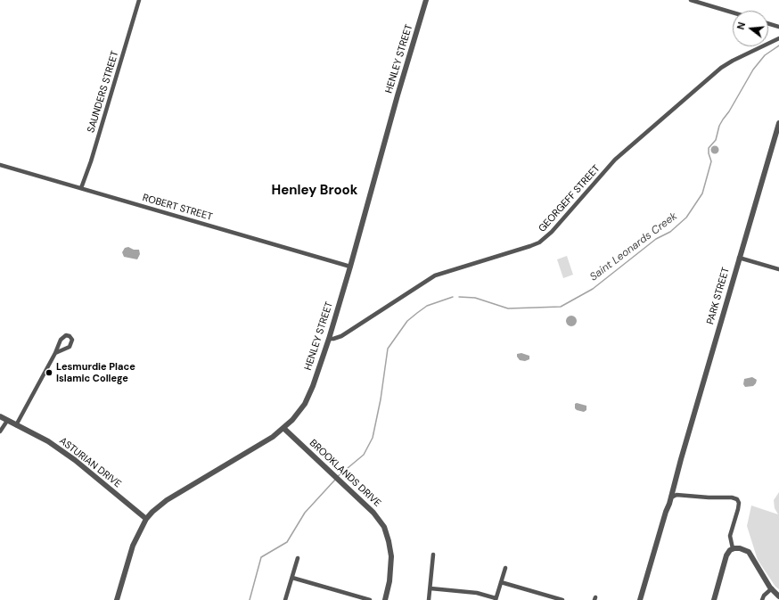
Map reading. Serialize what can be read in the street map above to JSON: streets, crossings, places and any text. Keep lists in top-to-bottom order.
{
  "streets": {
    "street": [
      "HENLEY STREET",
      "SAUNDERS STREET",
      "GEORGEFF STREET",
      "ROBERT STREET",
      "PARK STREET",
      "ASTURIAN DRIVE",
      "BROOKLANDS DRIVE"
    ]
  },
  "crossings": [
    ["HENLEY STREET", "GEORGEFF STREET"],
    ["HENLEY STREET", "ROBERT STREET"],
    ["HENLEY STREET", "ASTURIAN DRIVE"],
    ["HENLEY STREET", "BROOKLANDS DRIVE"],
    ["SAUNDERS STREET", "ROBERT STREET"]
  ],
  "districts": ["Henley Brook"],
  "water": ["Saint Leonards Creek"],
  "places": ["Lesmurdie Place Islamic College"],
  "north": "left"
}
